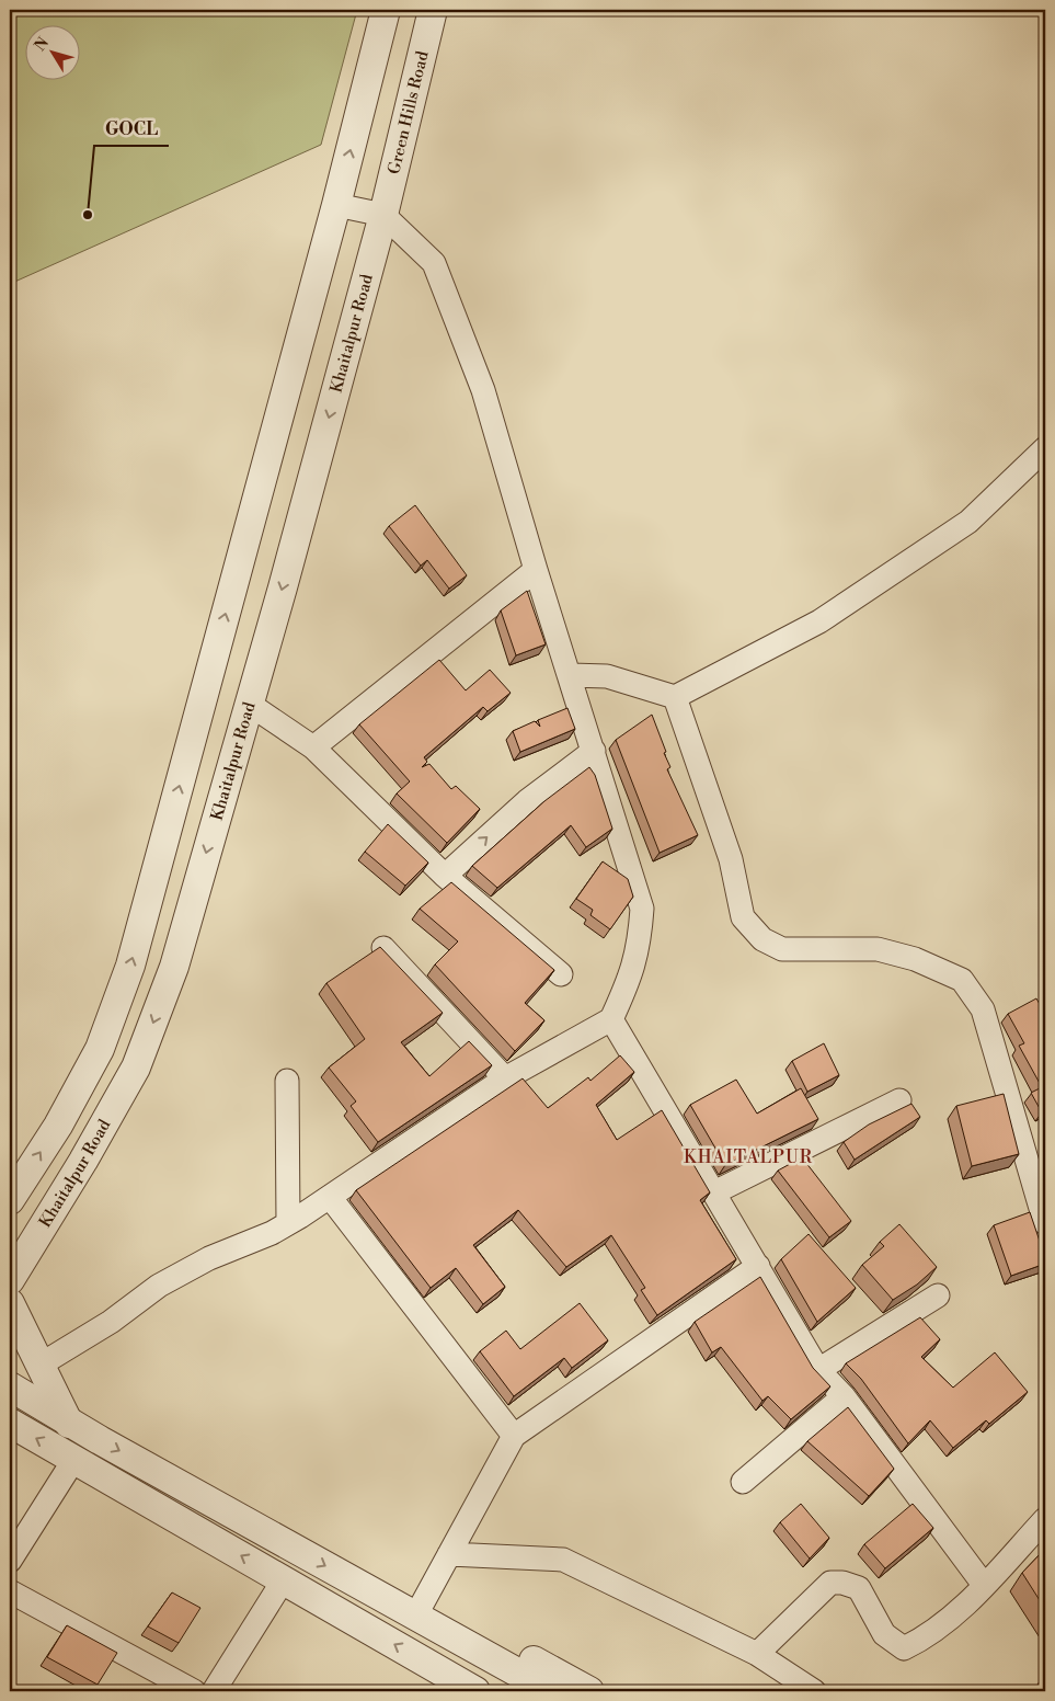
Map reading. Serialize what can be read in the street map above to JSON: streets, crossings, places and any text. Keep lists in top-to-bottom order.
{
  "streets": {
    "street": ["Green Hills Road", "Khaitalpur Road"]
  },
  "crossings": [
    ["Green Hills Road", "Khaitalpur Road"]
  ],
  "districts": ["KHAITALPUR"],
  "places": ["GOCL"],
  "north": "top left"
}
